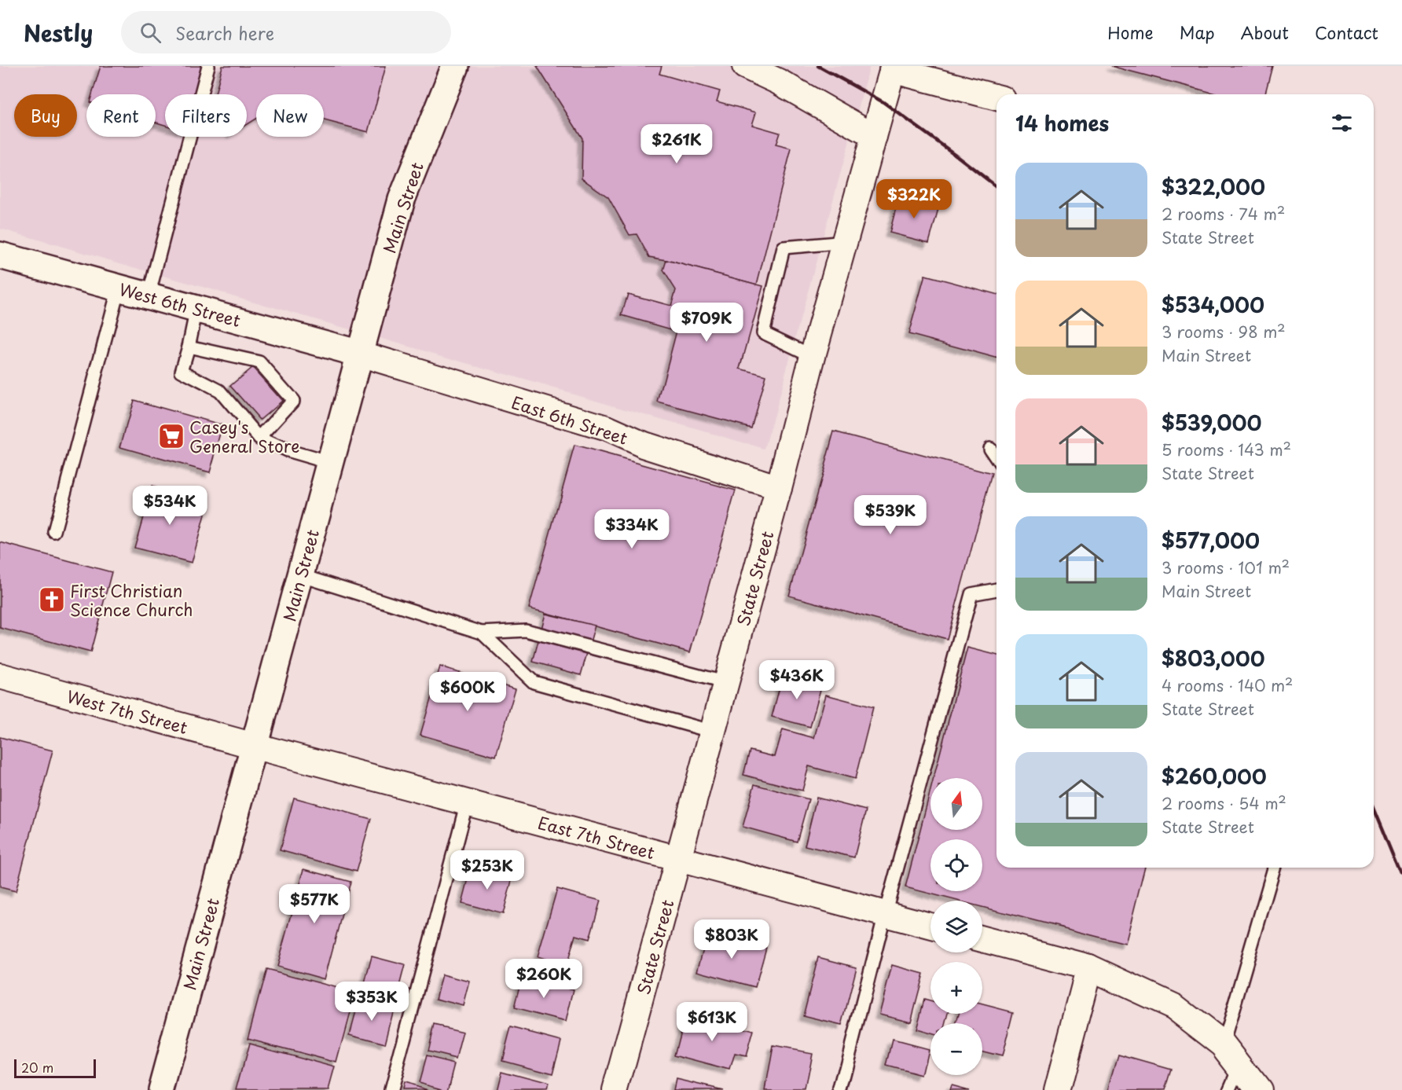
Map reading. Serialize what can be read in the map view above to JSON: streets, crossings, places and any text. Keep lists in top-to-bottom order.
{
  "streets": {
    "main road": ["Main Street", "West 6th Street"],
    "street": [
      "East 6th Street",
      "State Street",
      "West 7th Street",
      "East 7th Street"
    ]
  },
  "crossings": [
    ["Main Street", "West 6th Street"],
    ["Main Street", "East 6th Street"],
    ["Main Street", "West 7th Street"],
    ["Main Street", "East 7th Street"],
    ["West 6th Street", "East 6th Street"],
    ["East 6th Street", "State Street"],
    ["State Street", "East 7th Street"],
    ["West 7th Street", "East 7th Street"]
  ],
  "places": {
    "supermarket": ["Casey's General Store"],
    "church": ["First Christian Science Church"]
  },
  "scale_bar": "20 m",
  "north": "top",
  "page": {
    "header": "Nestly",
    "search": "Search here",
    "nav": [
      "Home",
      "Map",
      "About",
      "Contact"
    ],
    "chip": [
      "Buy",
      "Rent",
      "Filters",
      "New"
    ],
    "heading": "14 homes",
    "price": [
      "$261K",
      "$322K",
      "$709K",
      "$534K",
      "$539K",
      "$334K",
      "$436K",
      "$600K",
      "$253K",
      "$577K",
      "$803K",
      "$260K",
      "$353K",
      "$613K"
    ],
    "list": [
      {
        "name": "$322,000",
        "note": "2 rooms · 74 m² · State Street"
      },
      {
        "name": "$534,000",
        "note": "3 rooms · 98 m² · Main Street"
      },
      {
        "name": "$539,000",
        "note": "5 rooms · 143 m² · State Street"
      },
      {
        "name": "$577,000",
        "note": "3 rooms · 101 m² · Main Street"
      },
      {
        "name": "$803,000",
        "note": "4 rooms · 140 m² · State Street"
      },
      {
        "name": "$260,000",
        "note": "2 rooms · 54 m² · State Street"
      }
    ],
    "map_buttons": ["+", "−"],
    "scale": "20 m"
  }
}
